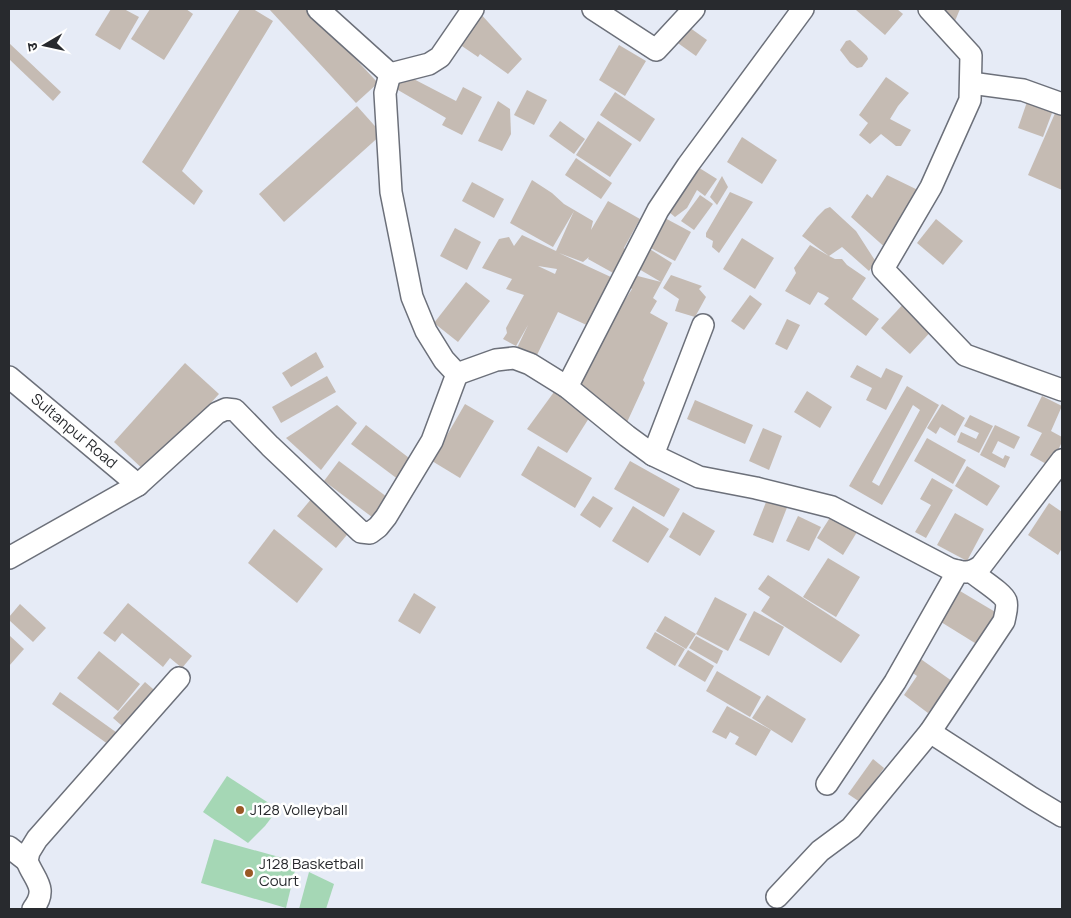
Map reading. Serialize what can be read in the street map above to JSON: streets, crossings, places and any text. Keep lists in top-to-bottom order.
{
  "streets": {
    "street": ["Sultanpur Road"]
  },
  "places": ["J128 Volleyball", "J128 Basketball Court"],
  "north": "left"
}
